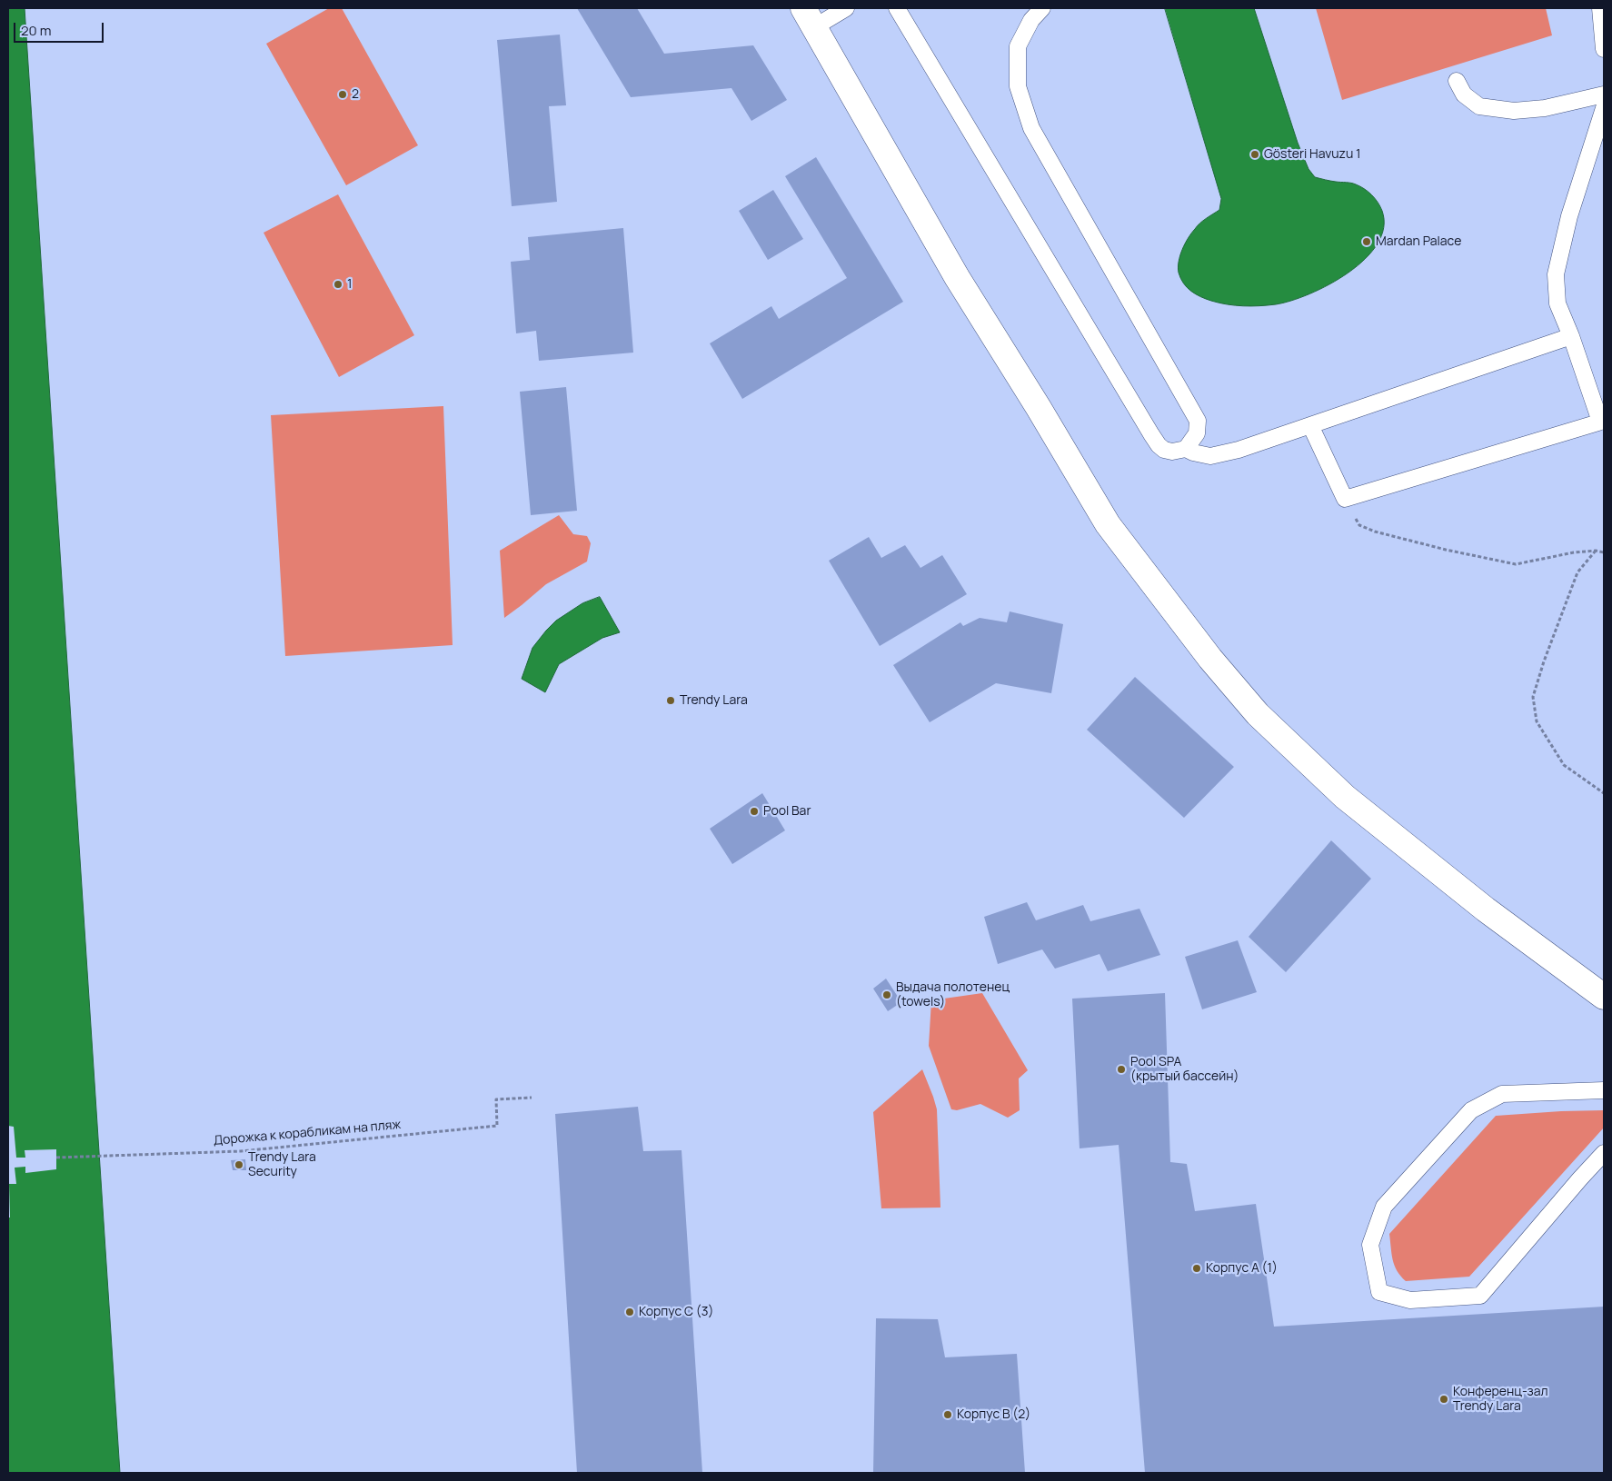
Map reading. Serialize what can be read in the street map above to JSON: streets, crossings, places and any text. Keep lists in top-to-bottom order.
{
  "streets": {
    "path": ["Дорожка к корабликам на пляж"]
  },
  "places": [
    "2",
    "Gösteri Havuzu 1",
    "Mardan Palace",
    "1",
    "Trendy Lara",
    "Pool Bar",
    "Выдача полотенец (towels)",
    "Pool SPA (крытый бассейн)",
    "Trendy Lara Security",
    "Корпус A (1)",
    "Корпус C (3)",
    "Конференц-зал Trendy Lara",
    "Корпус B (2)"
  ],
  "scale_bar": "20 m"
}
